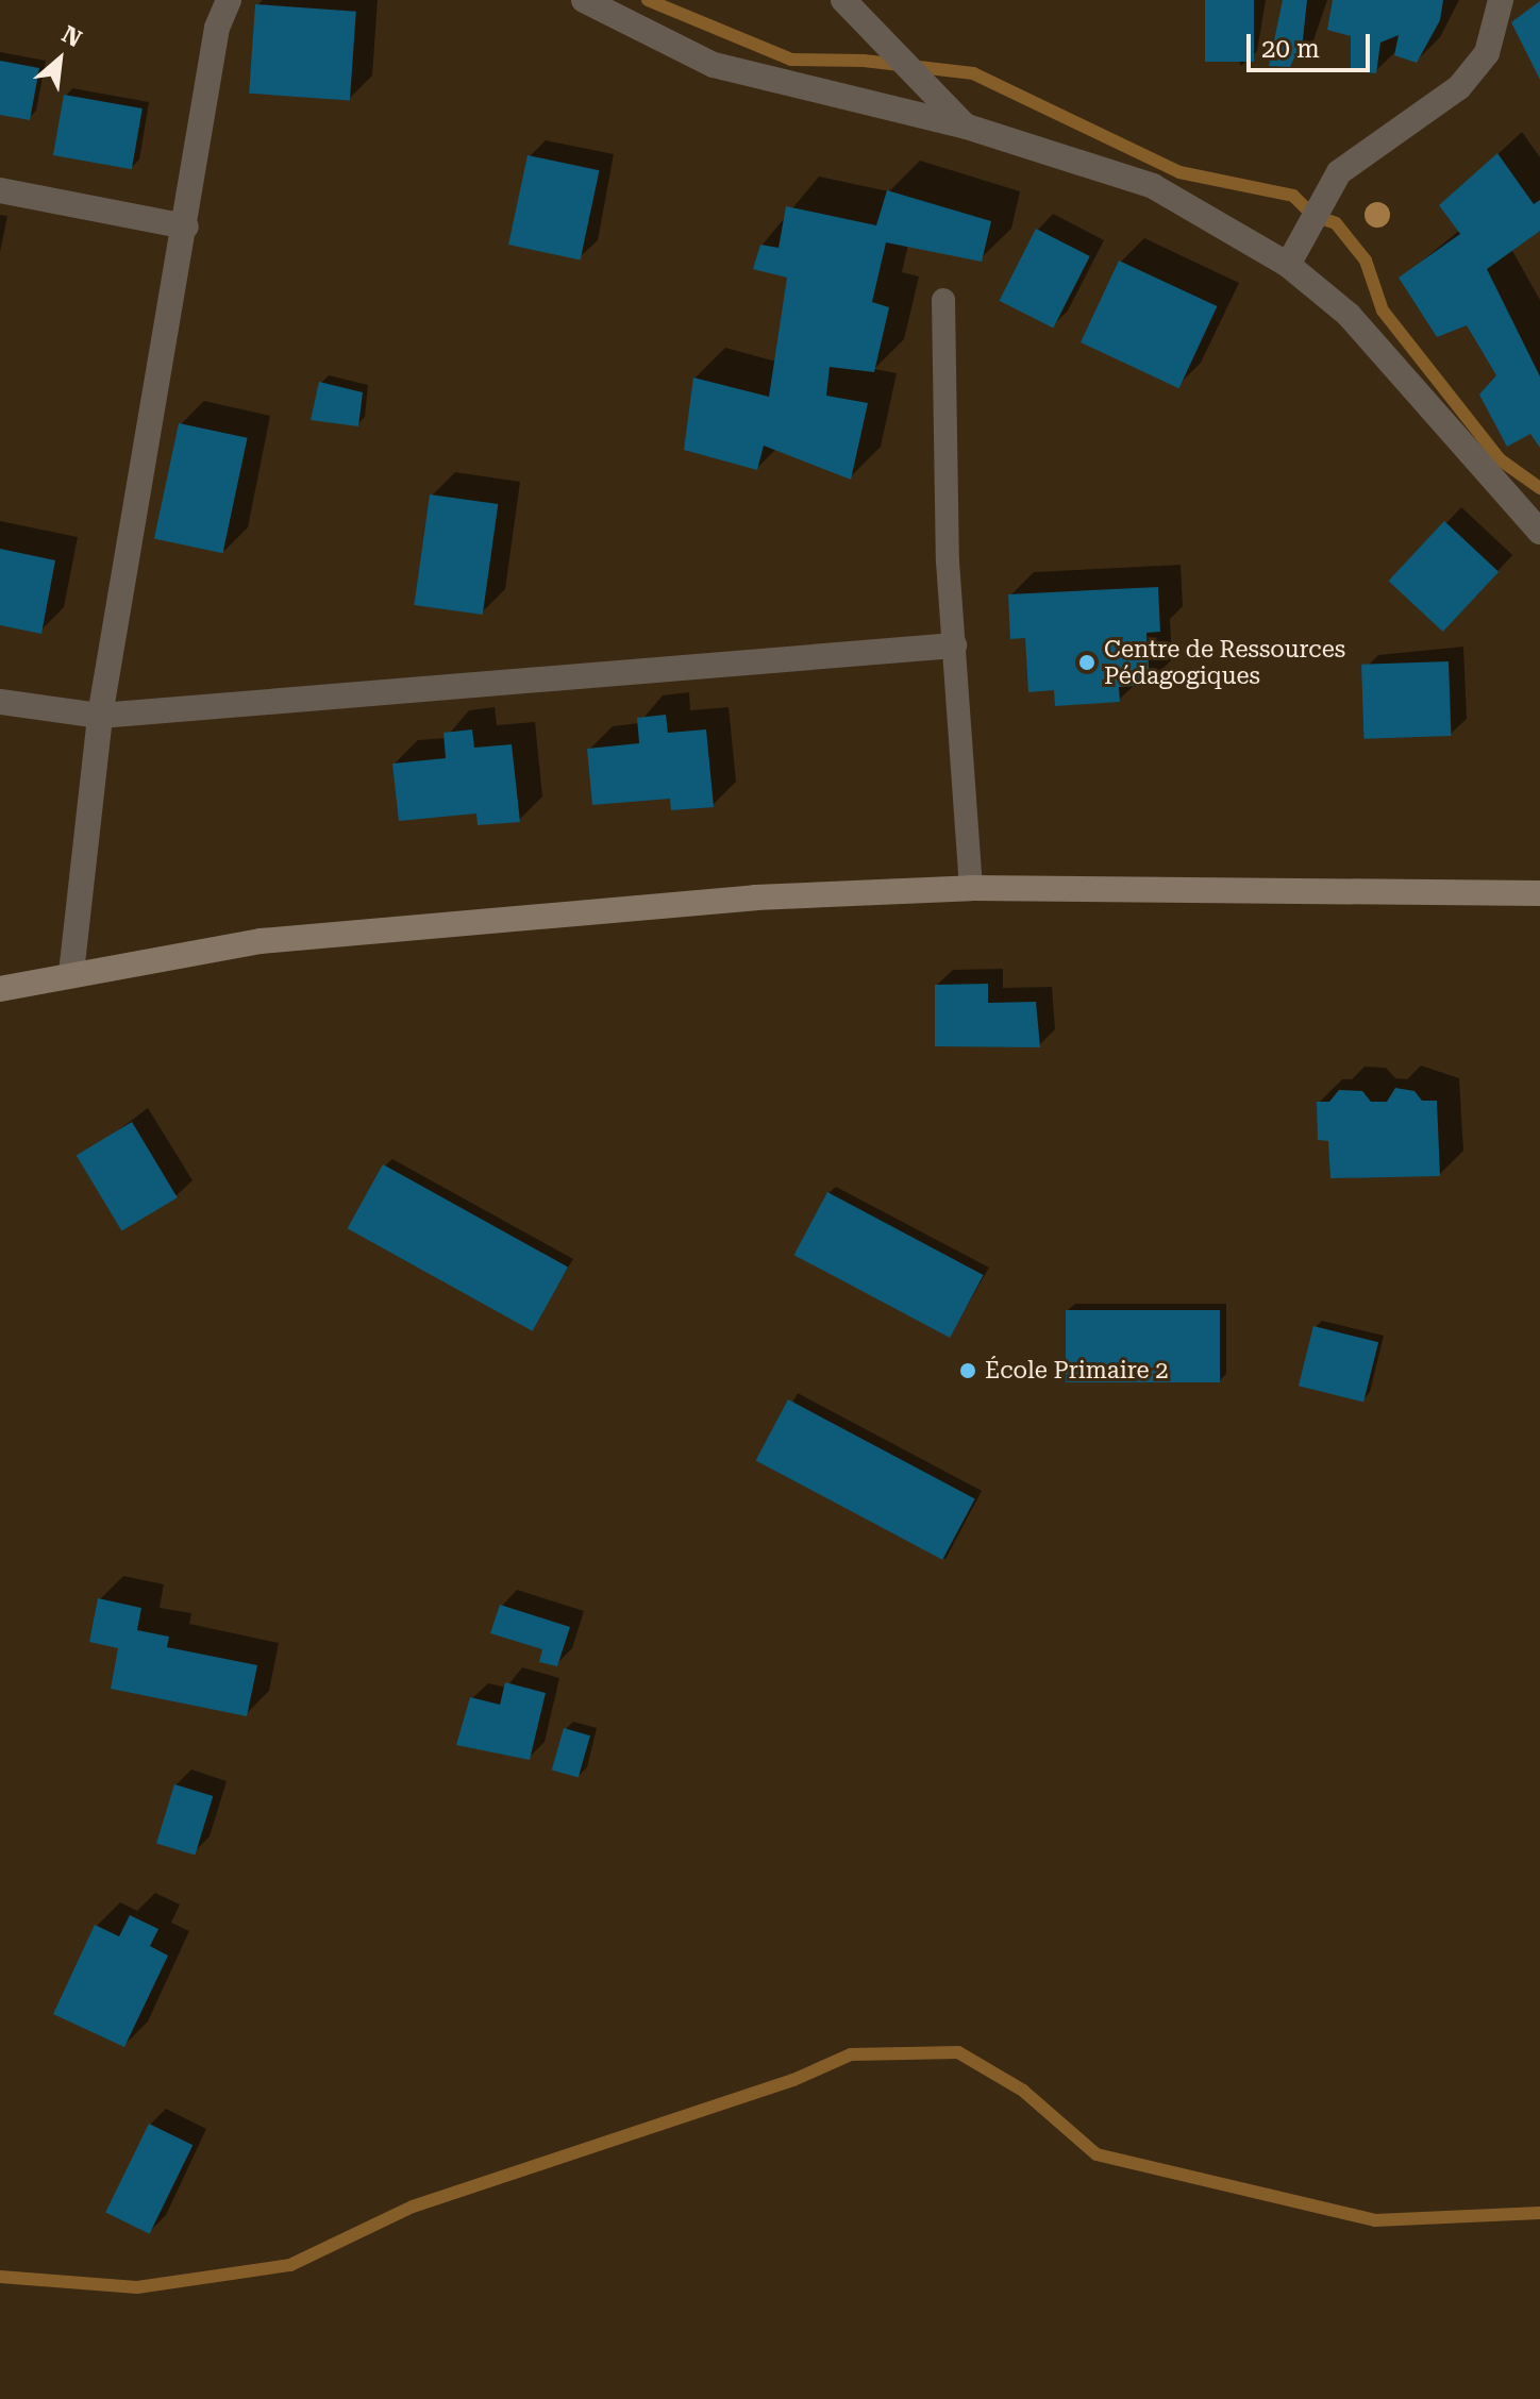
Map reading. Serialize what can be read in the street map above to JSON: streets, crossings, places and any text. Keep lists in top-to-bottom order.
{
  "places": ["Centre de Ressources Pédagogiques", "École Primaire 2"],
  "scale_bar": "20 m",
  "north": "top right"
}
